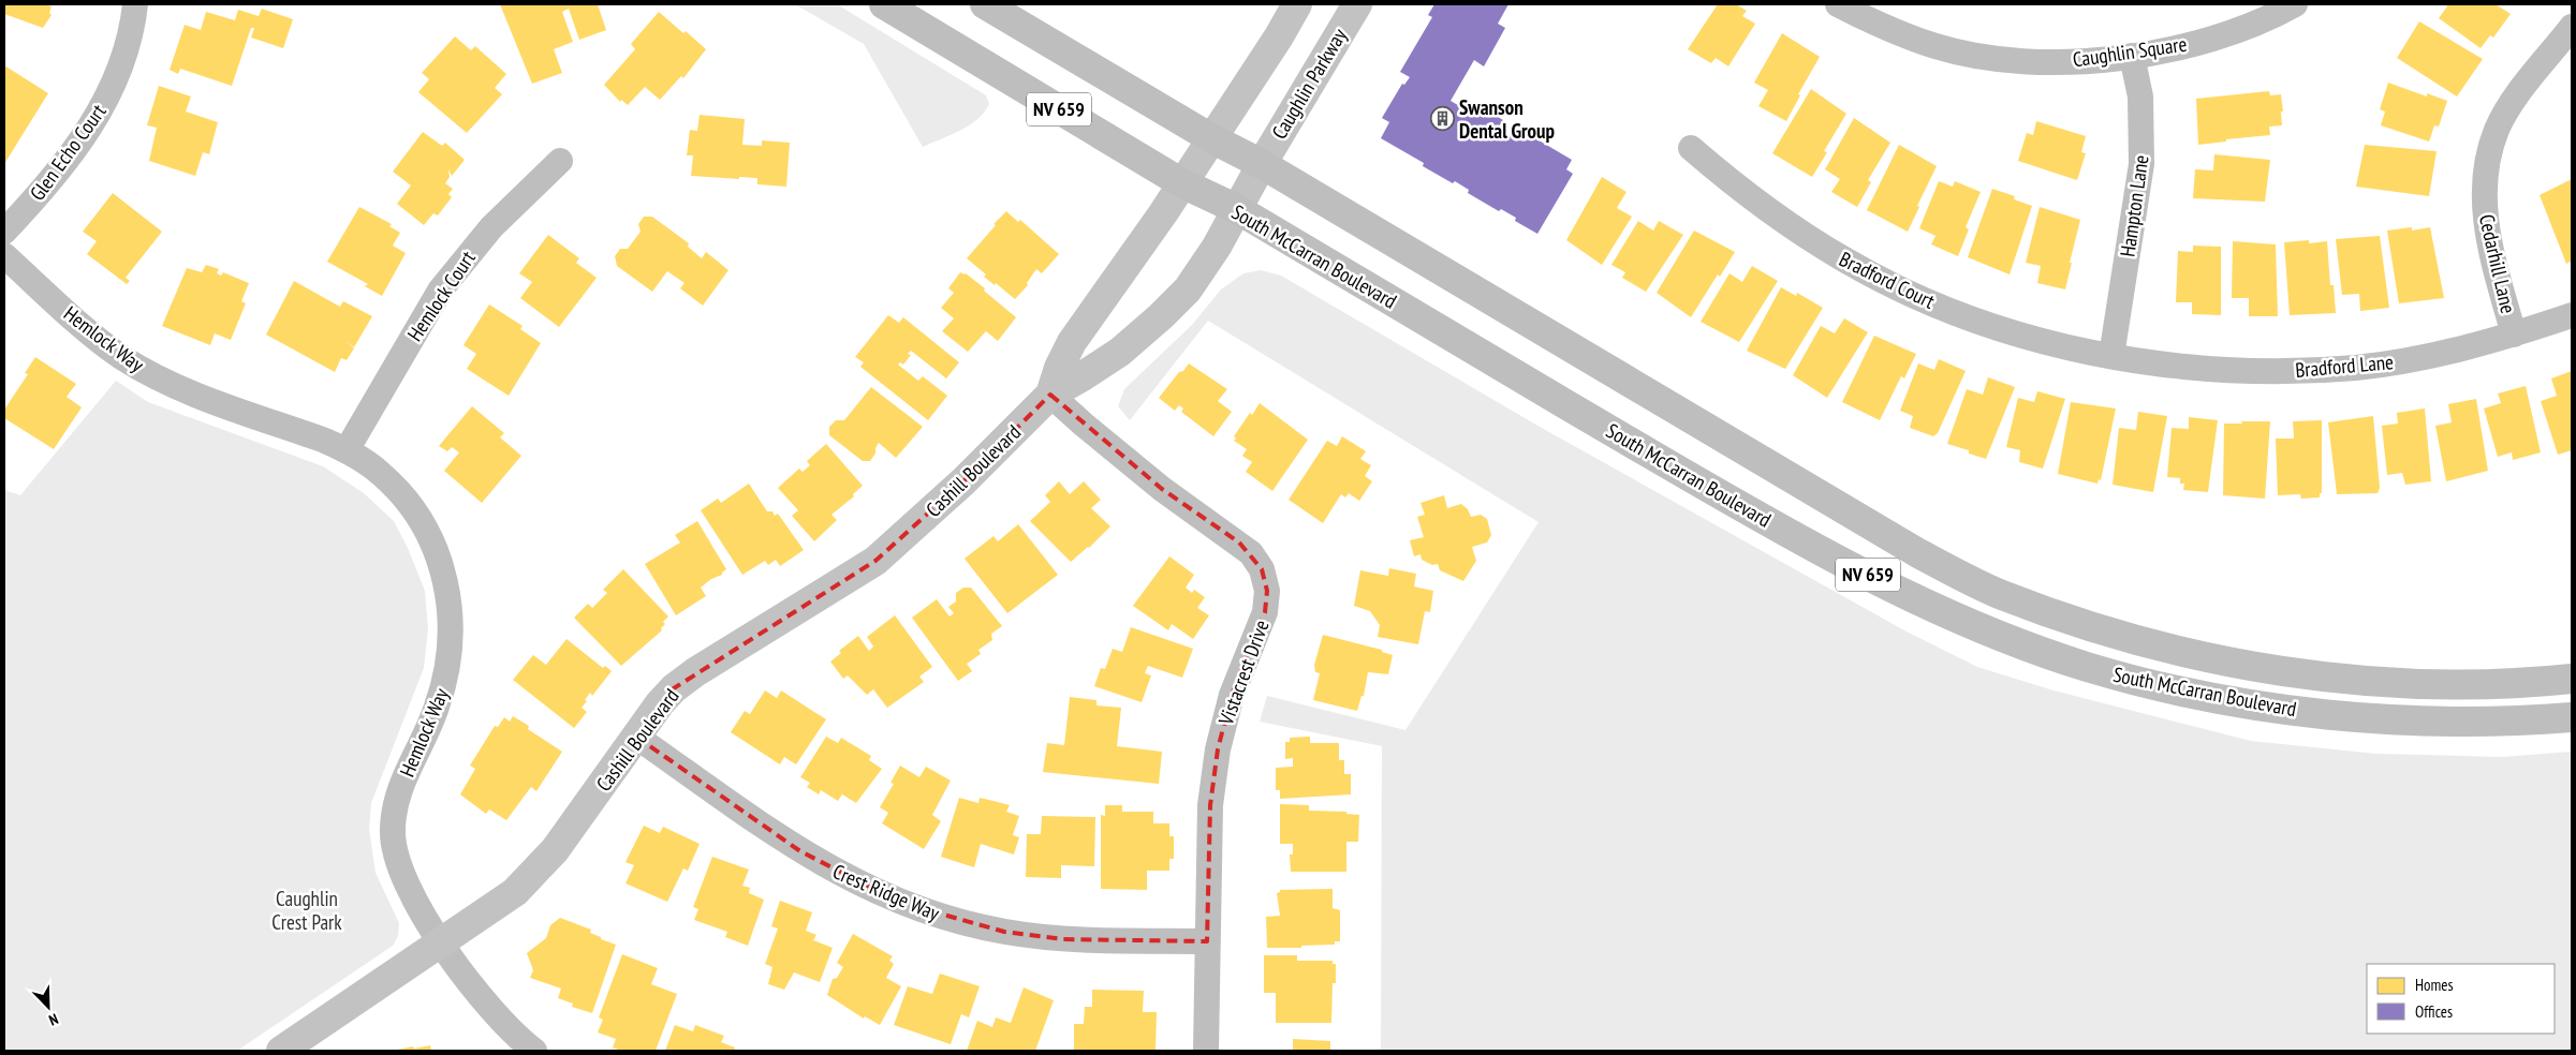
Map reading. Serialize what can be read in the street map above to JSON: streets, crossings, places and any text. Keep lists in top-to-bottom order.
{
  "streets": {
    "main road": ["NV 659", "South McCarran Boulevard"],
    "street": [
      "Caughlin Square",
      "Caughlin Parkway",
      "Glen Echo Court",
      "Hampton Lane",
      "Cedarhill Lane",
      "Bradford Court",
      "Hemlock Court",
      "Hemlock Way",
      "Bradford Lane",
      "Cashill Boulevard",
      "Vistacrest Drive",
      "Crest Ridge Way"
    ]
  },
  "crossings": [
    ["Caughlin Square", "Hampton Lane"],
    ["Caughlin Parkway", "South McCarran Boulevard"],
    ["Caughlin Parkway", "Cashill Boulevard"],
    ["Hampton Lane", "Bradford Court"],
    ["Hampton Lane", "Bradford Lane"],
    ["South McCarran Boulevard", "Cashill Boulevard"],
    ["Cedarhill Lane", "Bradford Lane"],
    ["Bradford Court", "Bradford Lane"],
    ["Hemlock Court", "Hemlock Way"],
    ["Hemlock Way", "Cashill Boulevard"],
    ["Cashill Boulevard", "Vistacrest Drive"],
    ["Cashill Boulevard", "Crest Ridge Way"],
    ["Vistacrest Drive", "Crest Ridge Way"]
  ],
  "parks": ["Caughlin Crest Park"],
  "places": {
    "building": ["Swanson Dental Group"]
  },
  "legend": ["Homes", "Offices"],
  "north": "bottom right"
}
